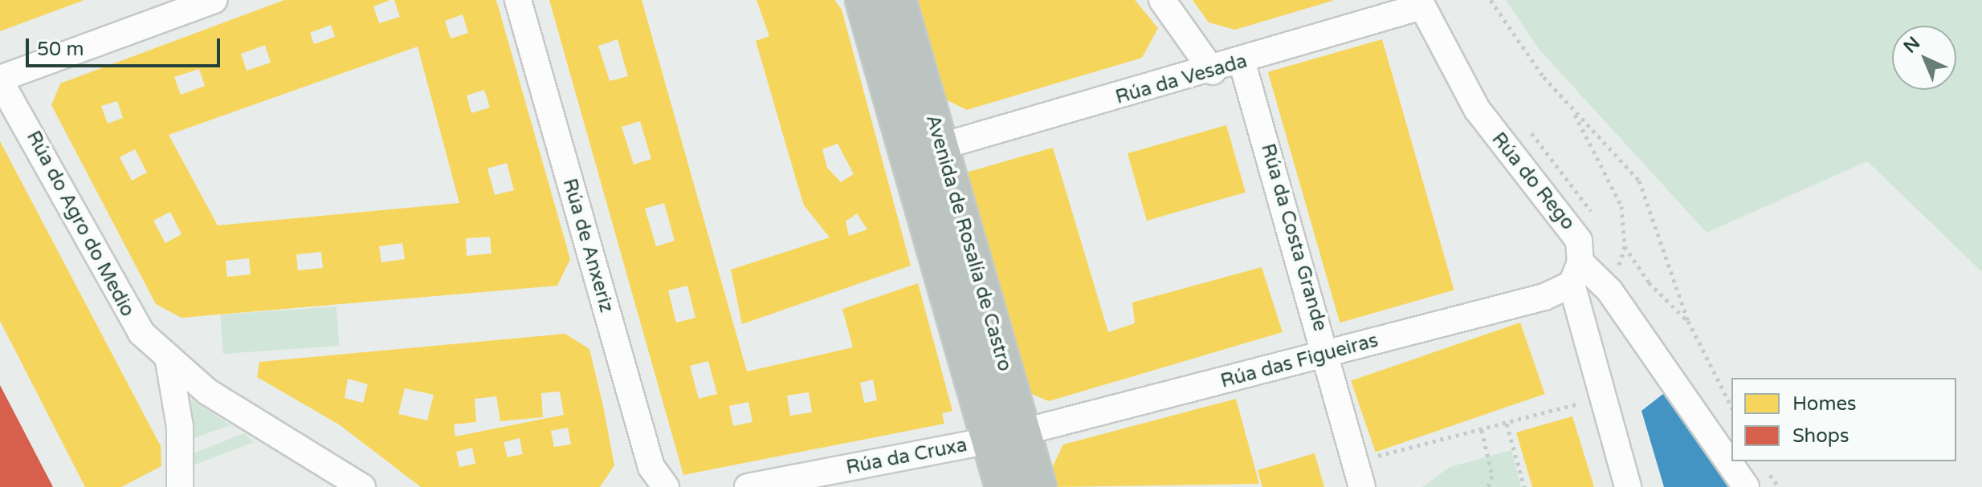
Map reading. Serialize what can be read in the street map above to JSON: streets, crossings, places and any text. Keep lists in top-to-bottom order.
{
  "streets": {
    "highway": ["Avenida de Rosalía de Castro"],
    "street": [
      "Rúa da Vesada",
      "Rúa do Rego",
      "Rúa do Agro do Medio",
      "Rúa da Costa Grande",
      "Rúa de Anxeriz",
      "Rúa das Figueiras",
      "Rúa da Cruxa"
    ]
  },
  "crossings": [
    ["Rúa da Vesada", "Rúa do Rego"],
    ["Rúa da Vesada", "Rúa da Costa Grande"],
    ["Rúa da Vesada", "Avenida de Rosalía de Castro"],
    ["Rúa do Rego", "Rúa das Figueiras"],
    ["Rúa da Costa Grande", "Rúa das Figueiras"],
    ["Avenida de Rosalía de Castro", "Rúa das Figueiras"],
    ["Avenida de Rosalía de Castro", "Rúa da Cruxa"],
    ["Rúa das Figueiras", "Rúa da Cruxa"]
  ],
  "legend": ["Homes", "Shops"],
  "scale_bar": "50 m",
  "north": "top left"
}
